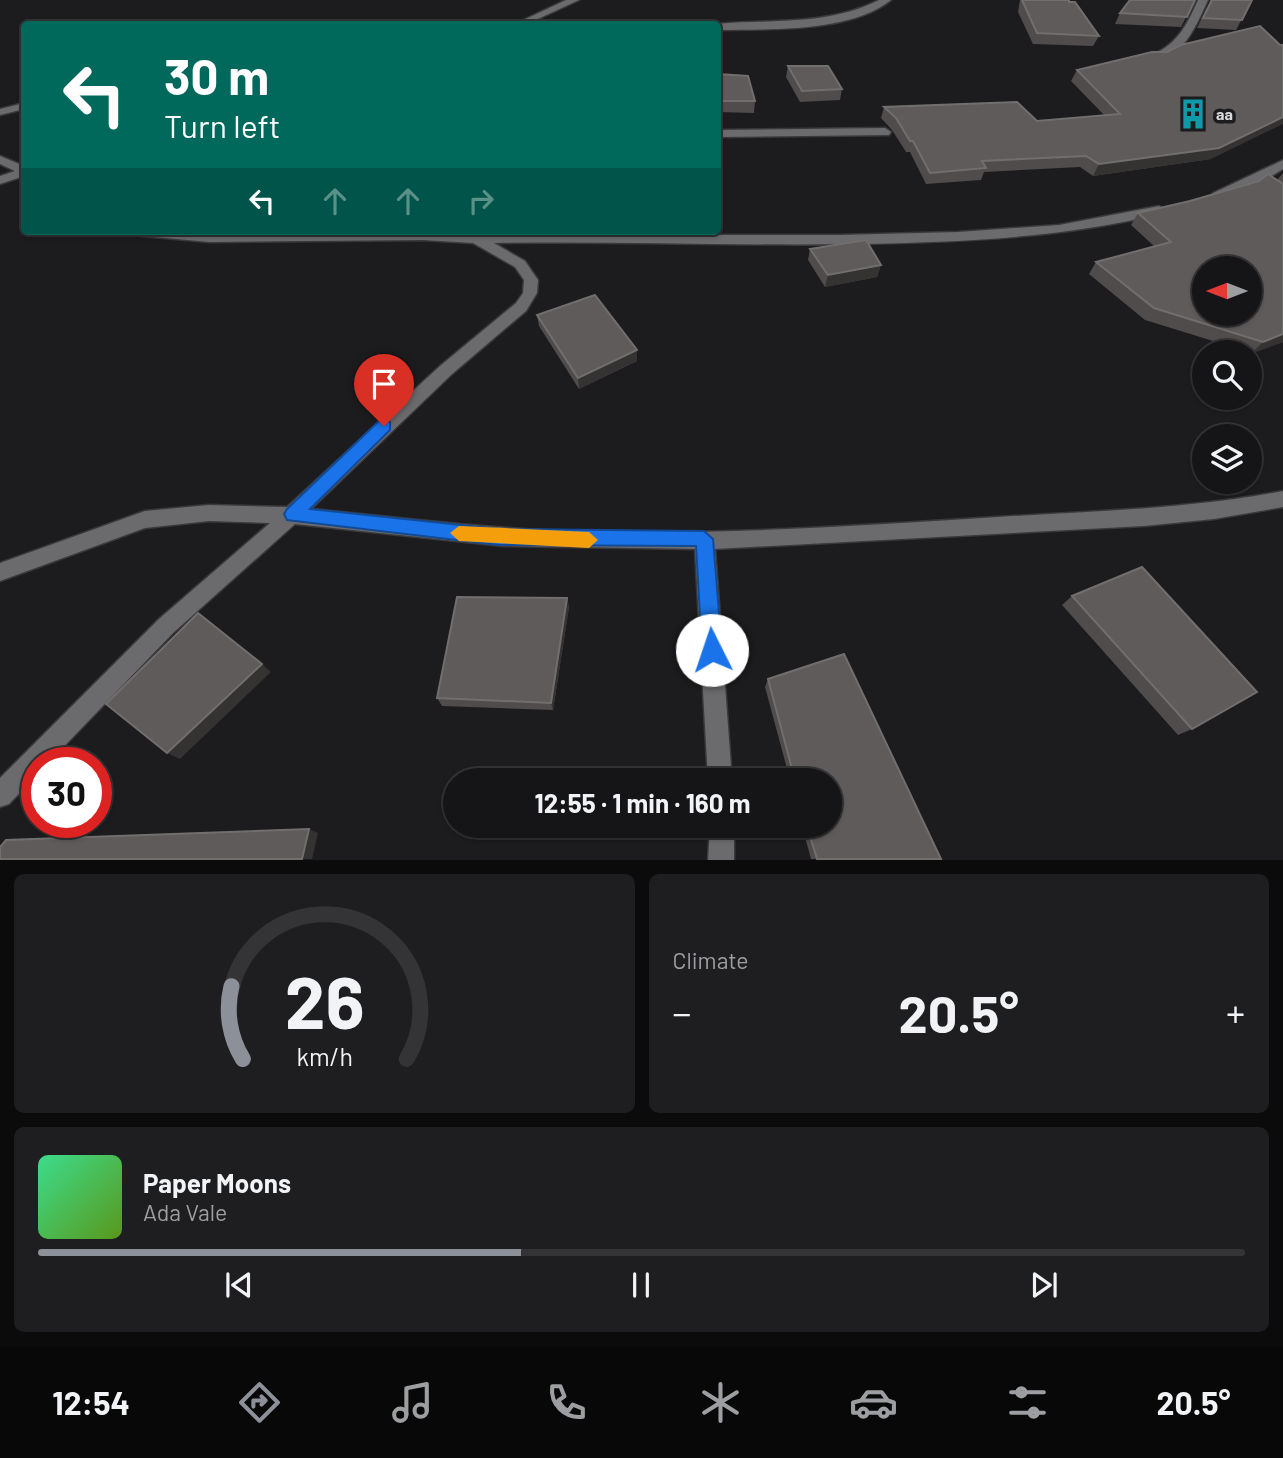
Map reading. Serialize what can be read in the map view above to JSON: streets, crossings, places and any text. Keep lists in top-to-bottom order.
{
  "places": {
    "building": ["aa"]
  },
  "north": "left",
  "page": {
    "turn": ["30 m", "Turn left"],
    "limit": "30",
    "trip": "12:55 · 1 min · 160 m",
    "tile": "Climate",
    "heat": ["−", "20.5°", "+"],
    "song": ["Paper Moons", "Ada Vale"],
    "tabs": ["12:54", "20.5°"],
    "gauge": ["26", "km/h"]
  }
}
